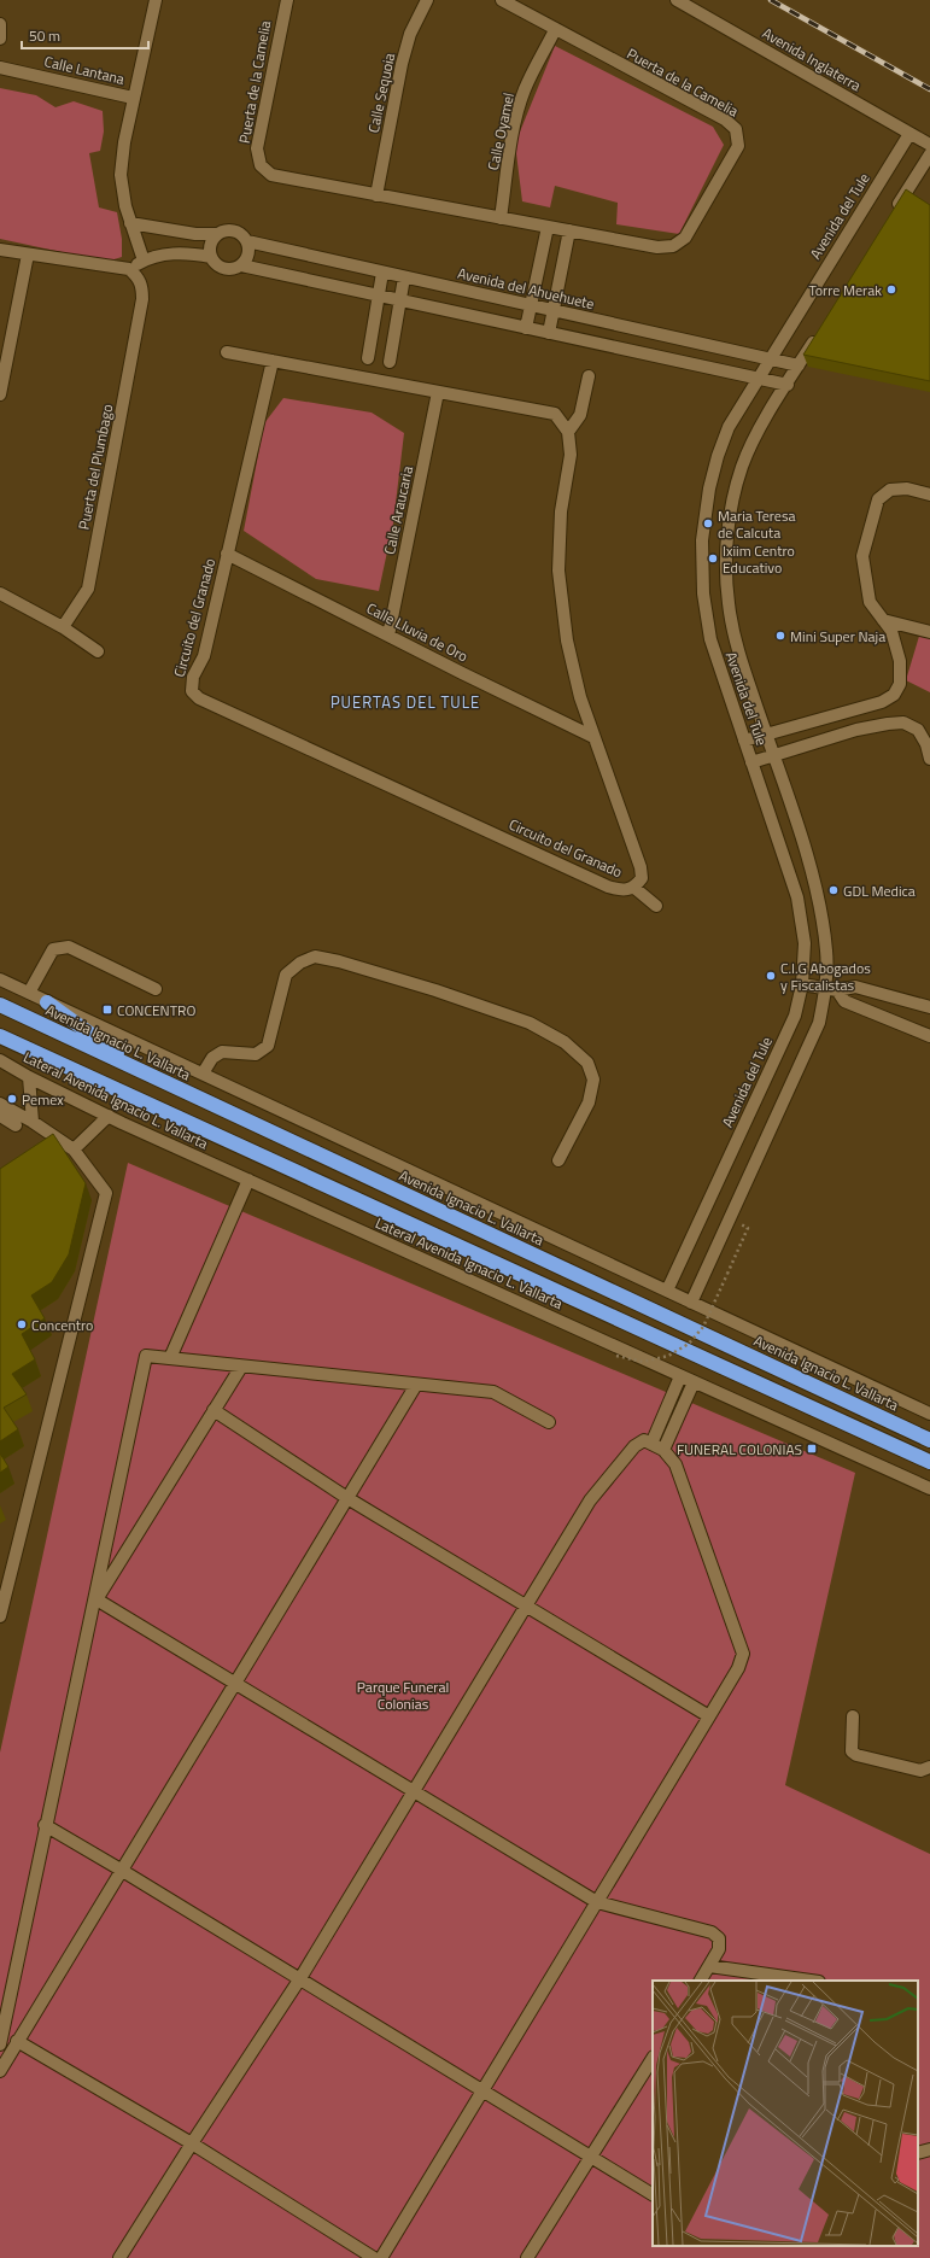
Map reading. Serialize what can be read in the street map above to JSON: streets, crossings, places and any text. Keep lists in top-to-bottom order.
{
  "streets": {
    "highway": ["Avenida Ignacio L. Vallarta"],
    "street": [
      "Avenida Inglaterra",
      "Calle Lantana",
      "Puerta de la Camelia",
      "Calle Sequoia",
      "Calle Oyamel",
      "Avenida del Tule",
      "Avenida del Ahuehuete",
      "Puerta del Plumbago",
      "Calle Araucaria",
      "Circuito del Granado",
      "Calle Lluvia de Oro",
      "Lateral Avenida Ignacio L. Vallarta"
    ]
  },
  "crossings": [
    ["Avenida Inglaterra", "Avenida del Tule"],
    ["Puerta de la Camelia", "Calle Sequoia"],
    ["Puerta de la Camelia", "Calle Oyamel"],
    ["Avenida del Tule", "Avenida del Ahuehuete"],
    ["Calle Araucaria", "Calle Lluvia de Oro"],
    ["Circuito del Granado", "Calle Lluvia de Oro"]
  ],
  "districts": ["PUERTAS DEL TULE"],
  "parks": ["Parque Funeral Colonias"],
  "places": {
    "other": [
      "Torre Merak",
      "Maria Teresa de Calcuta",
      "Ixiim Centro Educativo",
      "Mini Super Naja",
      "GDL Medica",
      "C.I.G Abogados y Fiscalistas",
      "Pemex",
      "Concentro"
    ],
    "transit": ["CONCENTRO", "FUNERAL COLONIAS"]
  },
  "scale_bar": "50 m"
}
